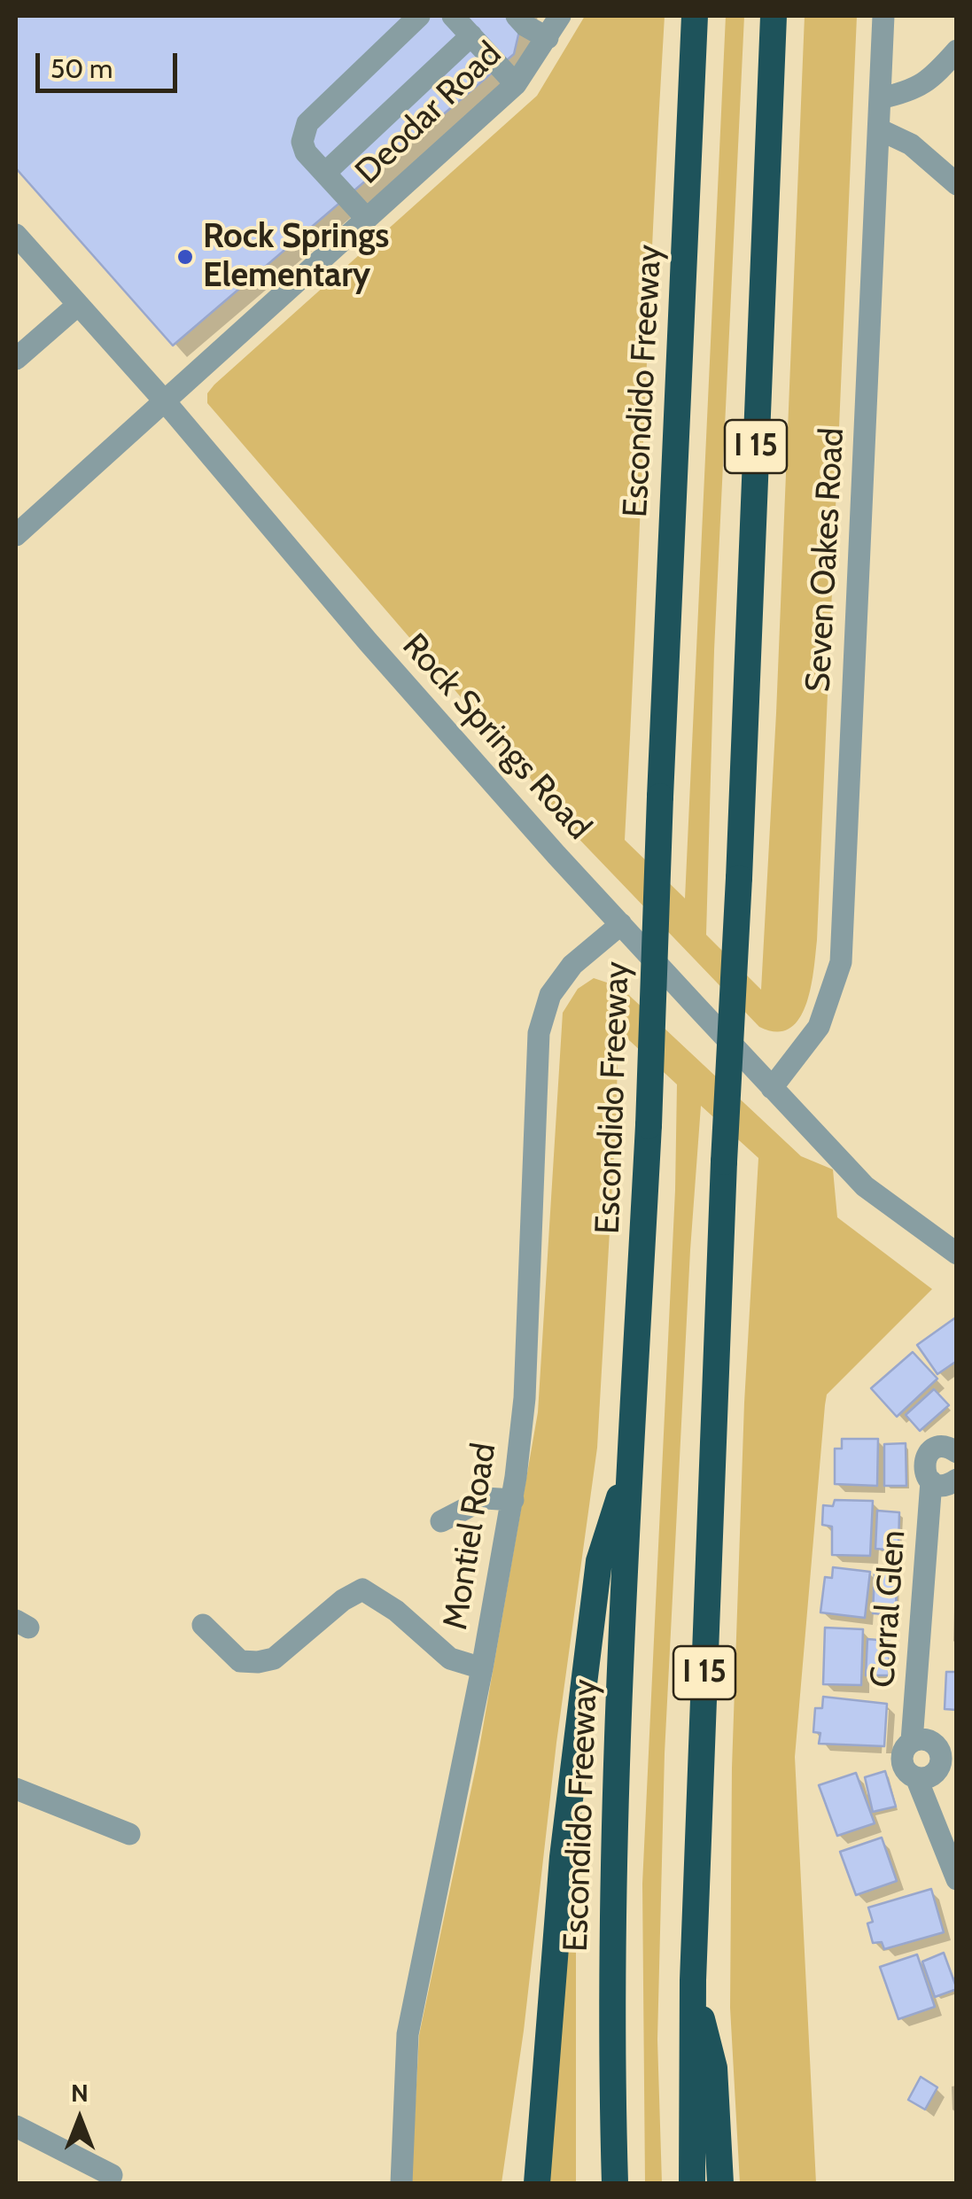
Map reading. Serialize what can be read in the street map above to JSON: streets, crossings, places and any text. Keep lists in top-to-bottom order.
{
  "streets": {
    "highway": ["Escondido Freeway", "I 15"],
    "street": [
      "Deodar Road",
      "Seven Oakes Road",
      "Rock Springs Road",
      "Montiel Road",
      "Corral Glen"
    ]
  },
  "crossings": [
    ["Deodar Road", "Rock Springs Road"],
    ["Seven Oakes Road", "Rock Springs Road"],
    ["Rock Springs Road", "Montiel Road"]
  ],
  "places": ["Rock Springs Elementary"],
  "scale_bar": "50 m",
  "north": "top"
}
